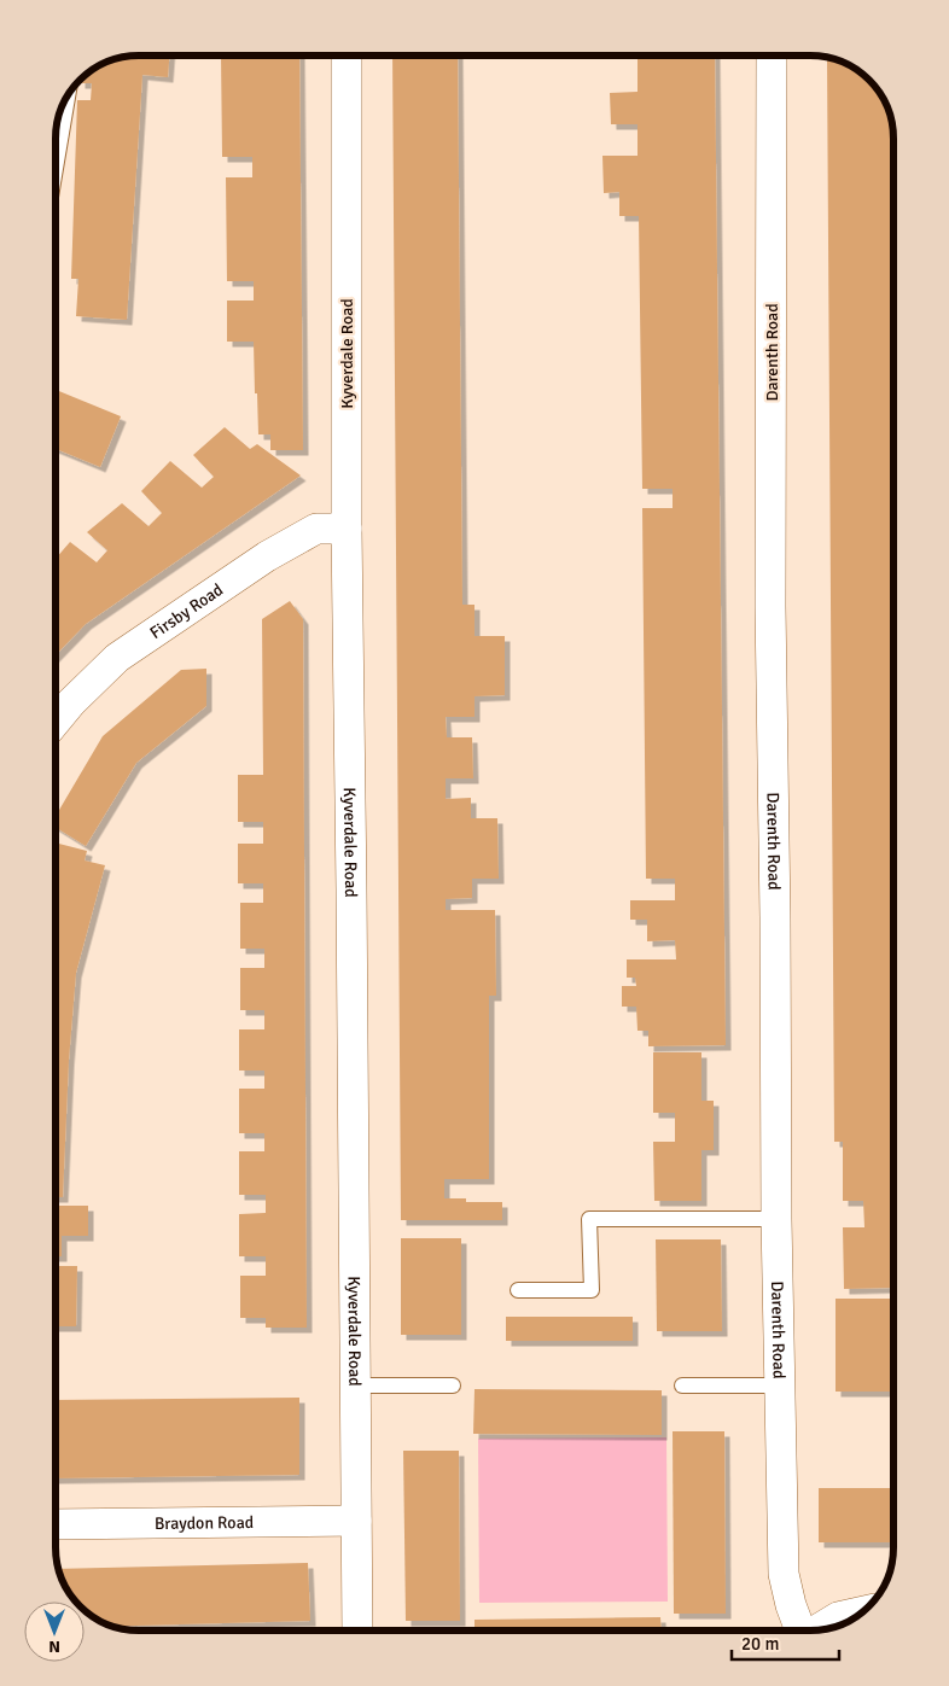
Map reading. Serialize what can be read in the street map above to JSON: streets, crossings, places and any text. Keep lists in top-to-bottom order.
{
  "streets": {
    "street": [
      "Darenth Road",
      "Kyverdale Road",
      "Firsby Road",
      "Braydon Road"
    ]
  },
  "crossings": [
    ["Kyverdale Road", "Firsby Road"],
    ["Kyverdale Road", "Braydon Road"]
  ],
  "scale_bar": "20 m",
  "north": "bottom"
}
